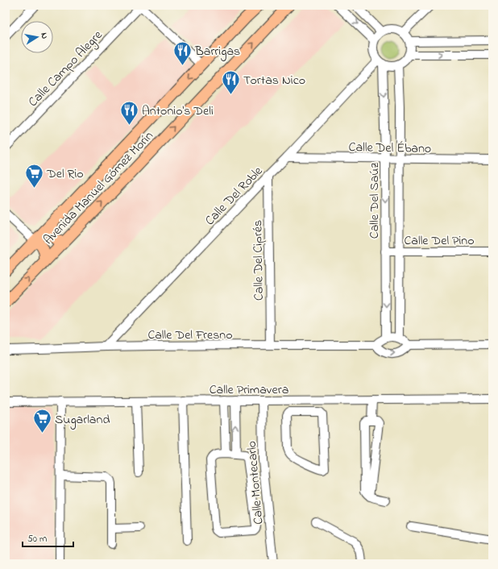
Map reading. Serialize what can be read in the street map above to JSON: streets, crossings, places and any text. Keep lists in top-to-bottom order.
{
  "streets": {
    "main road": ["Avenida Manuel Gómez Morín"],
    "street": [
      "Calle Campo Alegre",
      "Calle Del Ébano",
      "Calle Del Roble",
      "Calle Del Saúz",
      "Calle Del Pino",
      "Calle Del Ciprés",
      "Calle Del Fresno",
      "Calle Primavera",
      "Calle Montecarlo"
    ]
  },
  "crossings": [
    ["Calle Del Ébano", "Calle Del Roble"],
    ["Calle Del Ébano", "Calle Del Saúz"],
    ["Calle Del Roble", "Calle Del Saúz"],
    ["Calle Del Roble", "Calle Del Ciprés"],
    ["Calle Del Roble", "Calle Del Fresno"],
    ["Calle Del Saúz", "Calle Del Pino"],
    ["Calle Del Ciprés", "Calle Del Fresno"],
    ["Calle Primavera", "Calle Montecarlo"]
  ],
  "places": {
    "restaurant": ["Barrigas", "Tortas Nico", "Antonio's Deli"],
    "supermarket": ["Del Rio", "Sugarland"]
  },
  "scale_bar": "50 m",
  "north": "right"
}
